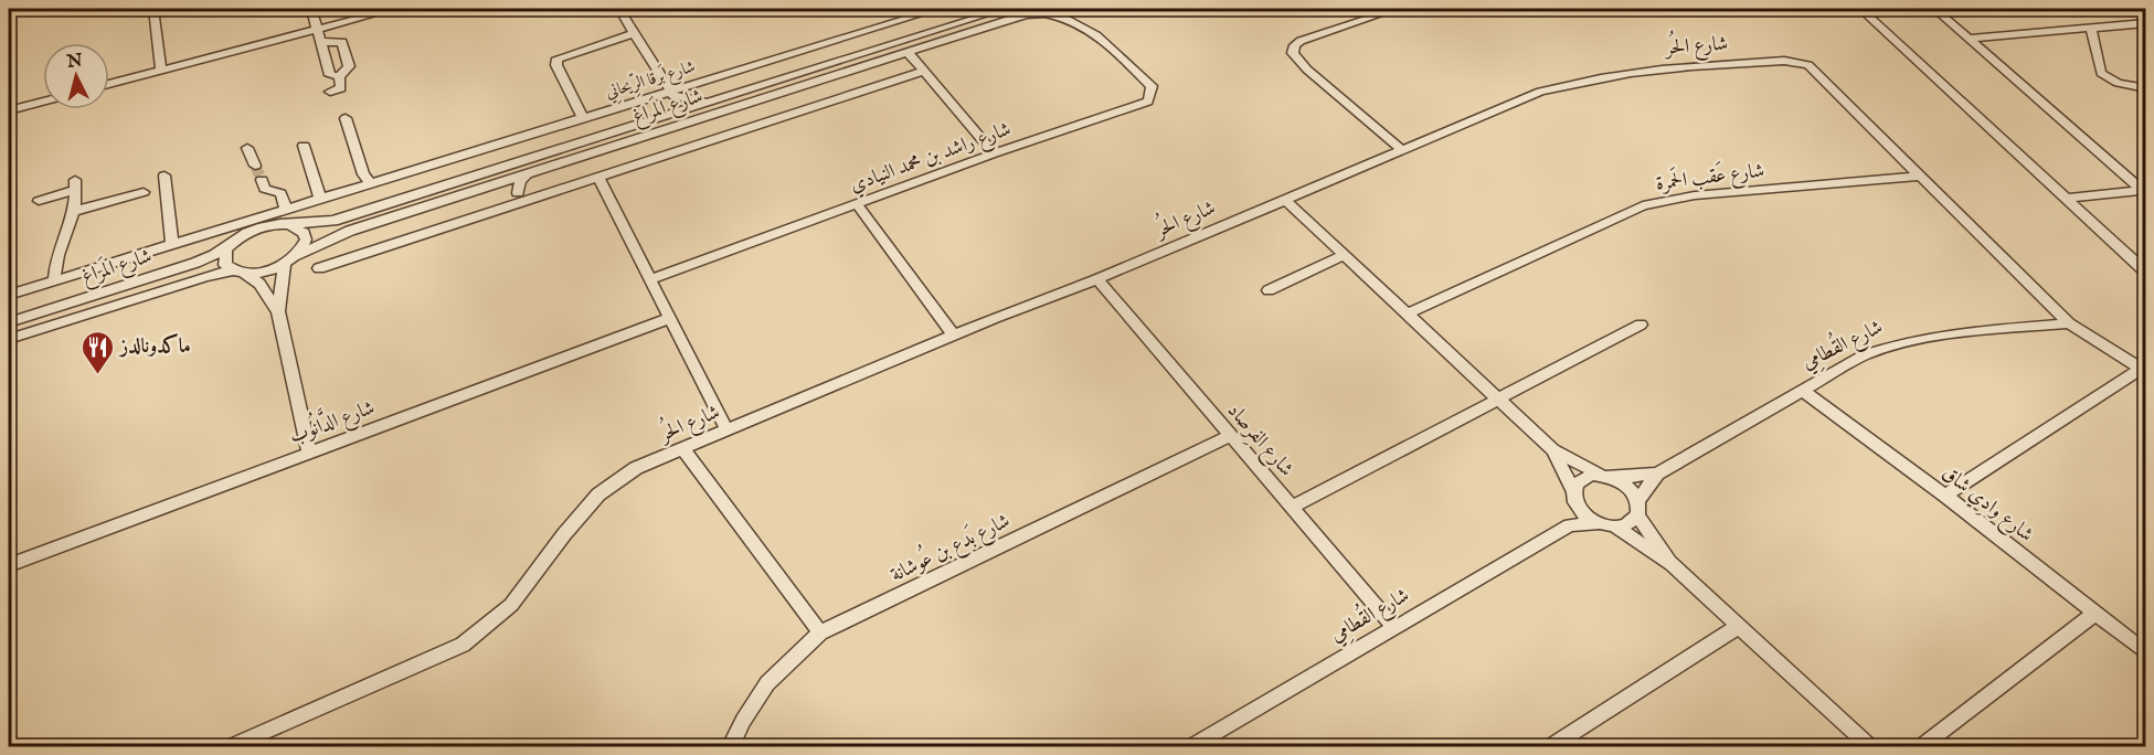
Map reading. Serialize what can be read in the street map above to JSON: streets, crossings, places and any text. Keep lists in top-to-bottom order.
{
  "streets": {
    "street": [
      "شارع الحُر",
      "شارع بَرقا الرِّيحانِي",
      "شارع المَراغ",
      "شارع راشد بن محمد النيادي",
      "شارع عَقب الحَمرة",
      "شارع القُطامِي",
      "شارع الدَّانُوب",
      "شارع الفِرصاد",
      "شارع وادِي شاق",
      "شارع بَدع بن عُوشانة"
    ]
  },
  "crossings": [
    ["شارع الحُر", "شارع عَقب الحَمرة"],
    ["شارع الحُر", "شارع القُطامِي"],
    ["شارع الحُر", "شارع الفِرصاد"],
    ["شارع المَراغ", "شارع راشد بن محمد النيادي"],
    ["شارع القُطامِي", "شارع الفِرصاد"],
    ["شارع القُطامِي", "شارع وادِي شاق"],
    ["شارع الفِرصاد", "شارع بَدع بن عُوشانة"]
  ],
  "places": {
    "restaurant": ["ماكدونالدز"]
  },
  "north": "top"
}
